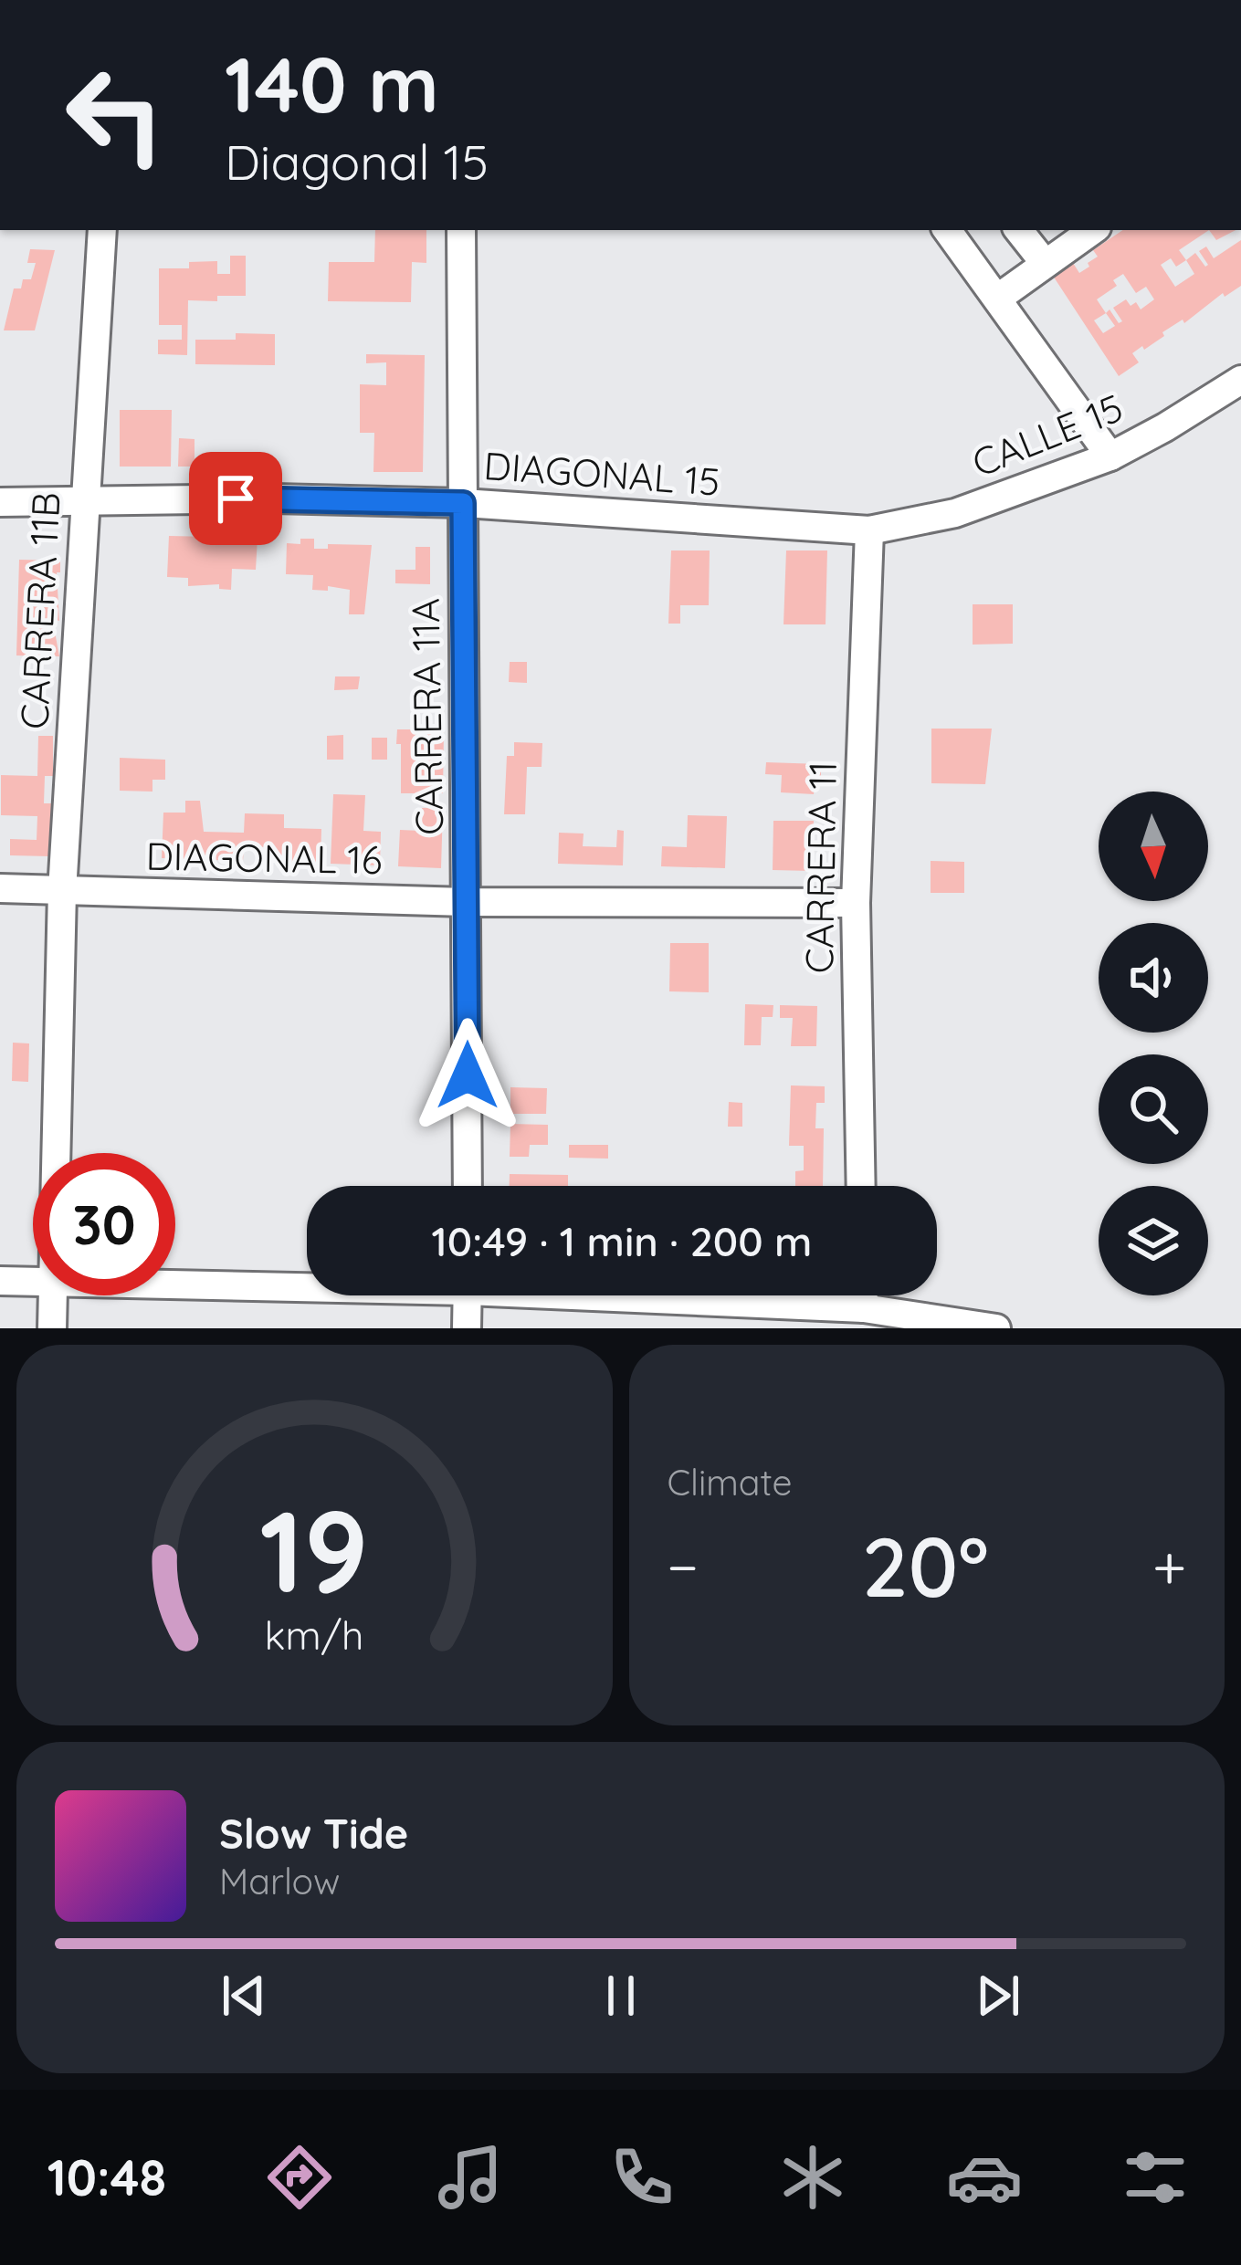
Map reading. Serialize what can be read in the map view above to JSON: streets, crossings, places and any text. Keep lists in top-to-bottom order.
{
  "streets": {
    "street": [
      "CALLE 15",
      "DIAGONAL 15",
      "CARRERA 11B",
      "CARRERA 11A",
      "DIAGONAL 16",
      "CARRERA 11"
    ]
  },
  "crossings": [
    ["CALLE 15", "DIAGONAL 15"],
    ["CALLE 15", "CARRERA 11"],
    ["DIAGONAL 15", "CARRERA 11B"],
    ["DIAGONAL 15", "CARRERA 11A"],
    ["DIAGONAL 15", "CARRERA 11"],
    ["CARRERA 11B", "DIAGONAL 16"],
    ["CARRERA 11A", "DIAGONAL 16"],
    ["DIAGONAL 16", "CARRERA 11"]
  ],
  "north": "bottom",
  "page": {
    "turn": ["140 m", "Diagonal 15"],
    "limit": "30",
    "trip": "10:49 · 1 min · 200 m",
    "tile": "Climate",
    "heat": ["−", "20°", "+"],
    "song": ["Slow Tide", "Marlow"],
    "tabs": "10:48",
    "gauge": ["19", "km/h"]
  }
}
